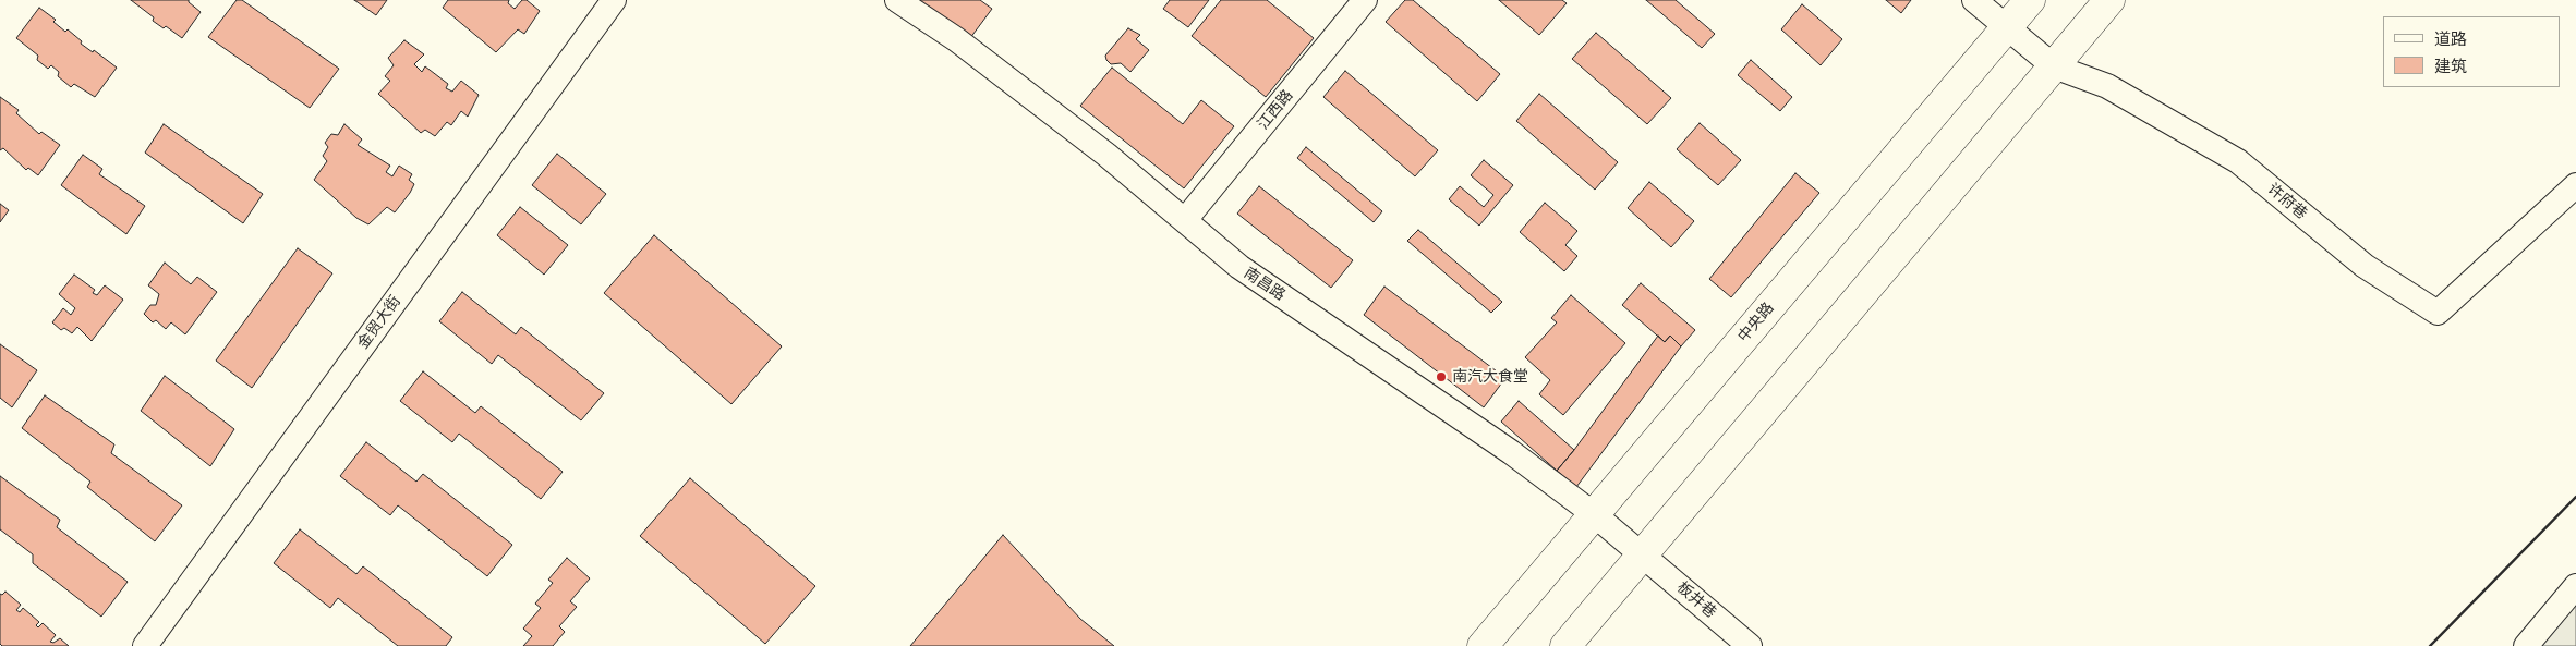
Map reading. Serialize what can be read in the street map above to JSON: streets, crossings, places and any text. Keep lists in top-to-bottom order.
{
  "streets": {
    "main road": ["中央路"],
    "street": [
      "江西路",
      "许府巷",
      "南昌路",
      "金贸大街",
      "板井巷"
    ]
  },
  "crossings": [
    ["江西路", "南昌路"],
    ["许府巷", "中央路"],
    ["南昌路", "中央路"],
    ["南昌路", "板井巷"]
  ],
  "places": ["南汽大食堂"],
  "legend": ["道路", "建筑"]
}
